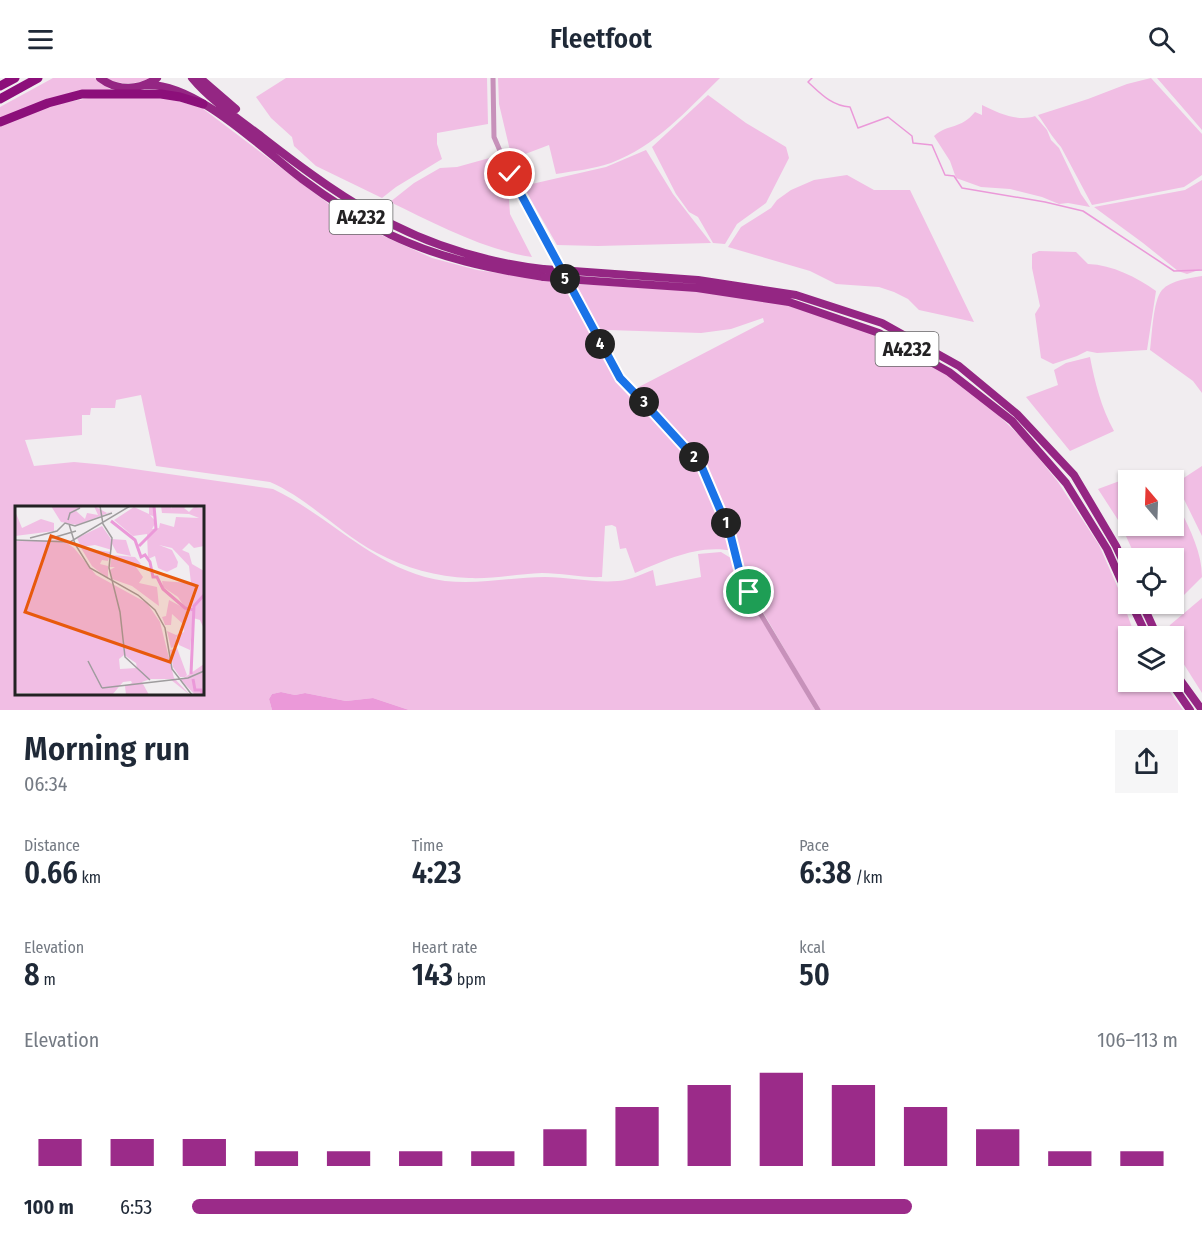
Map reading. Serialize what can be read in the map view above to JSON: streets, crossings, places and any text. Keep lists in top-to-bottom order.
{
  "streets": {
    "highway": ["A4232"]
  },
  "north": "top",
  "page": {
    "header": "Fleetfoot",
    "pins": [
      "5",
      "4",
      "3",
      "2",
      "1"
    ],
    "heading": ["Morning run", "06:34"],
    "stats": [
      ["Distance", "0.66 km"],
      ["Time", "4:23"],
      ["Pace", "6:38 /km"],
      ["Elevation", "8 m"],
      ["Heart rate", "143 bpm"],
      ["kcal", "50"]
    ],
    "chart": ["Elevation", "106–113 m"],
    "list": [
      {
        "name": "100 m",
        "note": "6:53"
      }
    ]
  }
}
